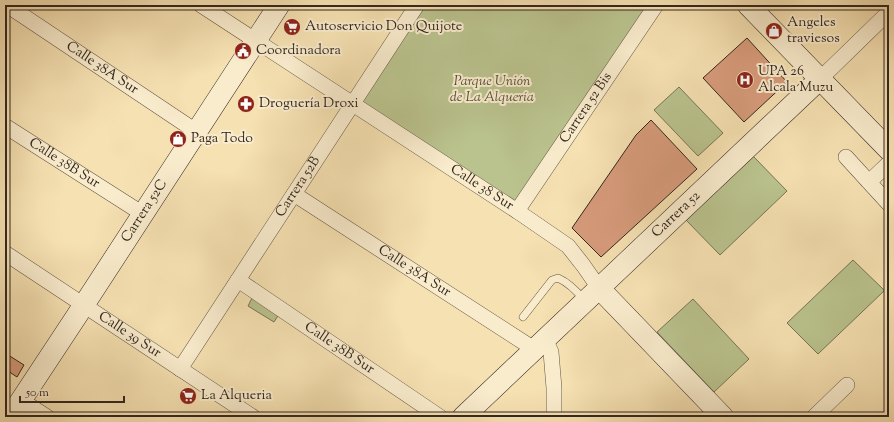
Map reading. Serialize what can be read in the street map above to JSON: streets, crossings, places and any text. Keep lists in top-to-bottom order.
{
  "streets": {
    "street": [
      "Calle 38A Sur",
      "Carrera 52 Bis",
      "Calle 38B Sur",
      "Carrera 52B",
      "Calle 38 Sur",
      "Carrera 52C",
      "Carrera 52",
      "Calle 39 Sur"
    ]
  },
  "crossings": [
    ["Calle 38A Sur", "Carrera 52B"],
    ["Calle 38A Sur", "Carrera 52C"],
    ["Calle 38A Sur", "Carrera 52"],
    ["Carrera 52 Bis", "Calle 38 Sur"],
    ["Calle 38B Sur", "Carrera 52B"],
    ["Calle 38B Sur", "Carrera 52C"],
    ["Carrera 52B", "Calle 38 Sur"],
    ["Carrera 52B", "Calle 39 Sur"],
    ["Calle 38 Sur", "Carrera 52C"],
    ["Calle 38 Sur", "Carrera 52"],
    ["Carrera 52C", "Calle 39 Sur"]
  ],
  "parks": ["Parque Unión de La Alquería"],
  "places": {
    "supermarket": ["Autoservicio Don Quijote", "La Alqueria"],
    "shop": ["Angeles traviesos", "Paga Todo"],
    "public building": ["Coordinadora"],
    "hospital": ["UPA 26 Alcala Muzu"],
    "pharmacy": ["Droguería Droxi"]
  },
  "scale_bar": "50 m"
}
